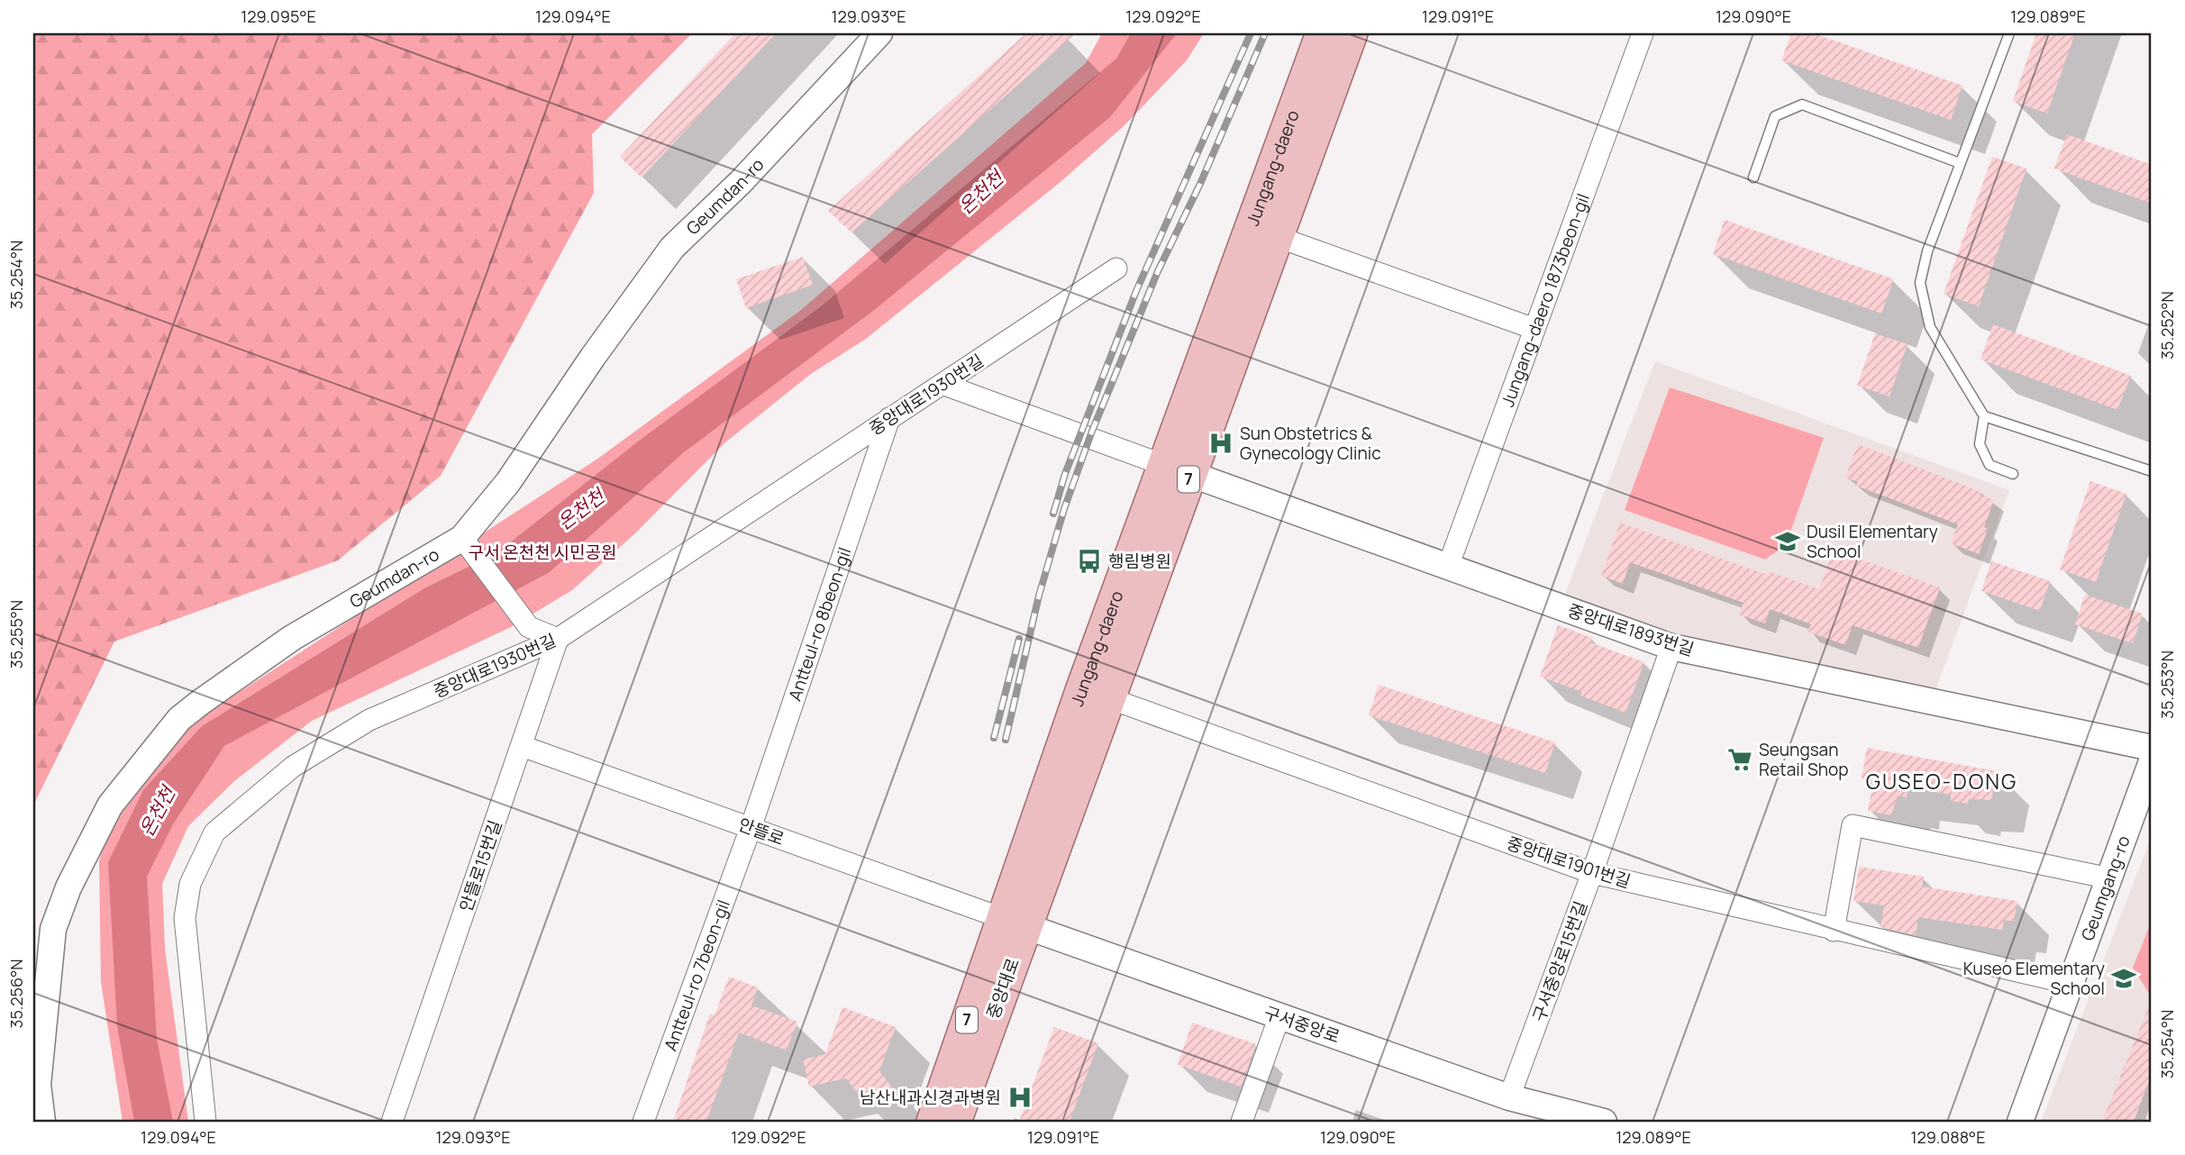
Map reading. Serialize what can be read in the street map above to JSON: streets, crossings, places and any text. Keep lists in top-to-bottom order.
{
  "streets": {
    "main road": ["Jungang-daero", "7", "중앙대로"],
    "street": [
      "Geumdan-ro",
      "Jungang-daero 1873beon-gil",
      "중앙대로1930번길",
      "Antteul-ro 8beon-gil",
      "중앙대로1893번길",
      "안뜰로",
      "중앙대로1901번길",
      "안뜰로15번길",
      "Geumgang-ro",
      "구서중앙로15번길",
      "Antteul-ro 7beon-gil",
      "구서중앙로"
    ]
  },
  "crossings": [
    ["Jungang-daero", "중앙대로1893번길"],
    ["Jungang-daero", "안뜰로"],
    ["Jungang-daero", "중앙대로1901번길"],
    ["Jungang-daero", "중앙대로"],
    ["Jungang-daero", "구서중앙로"],
    ["Jungang-daero 1873beon-gil", "중앙대로1893번길"],
    ["중앙대로1930번길", "Antteul-ro 8beon-gil"],
    ["중앙대로1930번길", "안뜰로15번길"],
    ["Antteul-ro 8beon-gil", "안뜰로"],
    ["Antteul-ro 8beon-gil", "Antteul-ro 7beon-gil"],
    ["중앙대로1893번길", "구서중앙로15번길"],
    ["안뜰로", "안뜰로15번길"],
    ["안뜰로", "Antteul-ro 7beon-gil"],
    ["안뜰로", "중앙대로"],
    ["안뜰로", "구서중앙로"],
    ["중앙대로1901번길", "Geumgang-ro"],
    ["중앙대로1901번길", "구서중앙로15번길"],
    ["구서중앙로15번길", "구서중앙로"],
    ["중앙대로", "구서중앙로"]
  ],
  "districts": ["GUSEO-DONG"],
  "water": ["온천천"],
  "parks": ["구서 온천천 시민공원"],
  "places": {
    "hospital": ["Sun Obstetrics & Gynecology Clinic", "남산내과신경과병원"],
    "school or university": ["Dusil Elementary School", "Kuseo Elementary School"],
    "bus stop": ["행림병원"],
    "supermarket": ["Seungsan Retail Shop"]
  },
  "coordinates": [
    "129.095°E",
    "129.094°E",
    "129.093°E",
    "129.092°E",
    "129.091°E",
    "129.090°E",
    "129.089°E",
    "35.254°N",
    "35.252°N",
    "35.255°N",
    "35.253°N",
    "35.256°N",
    "129.088°E"
  ]
}
